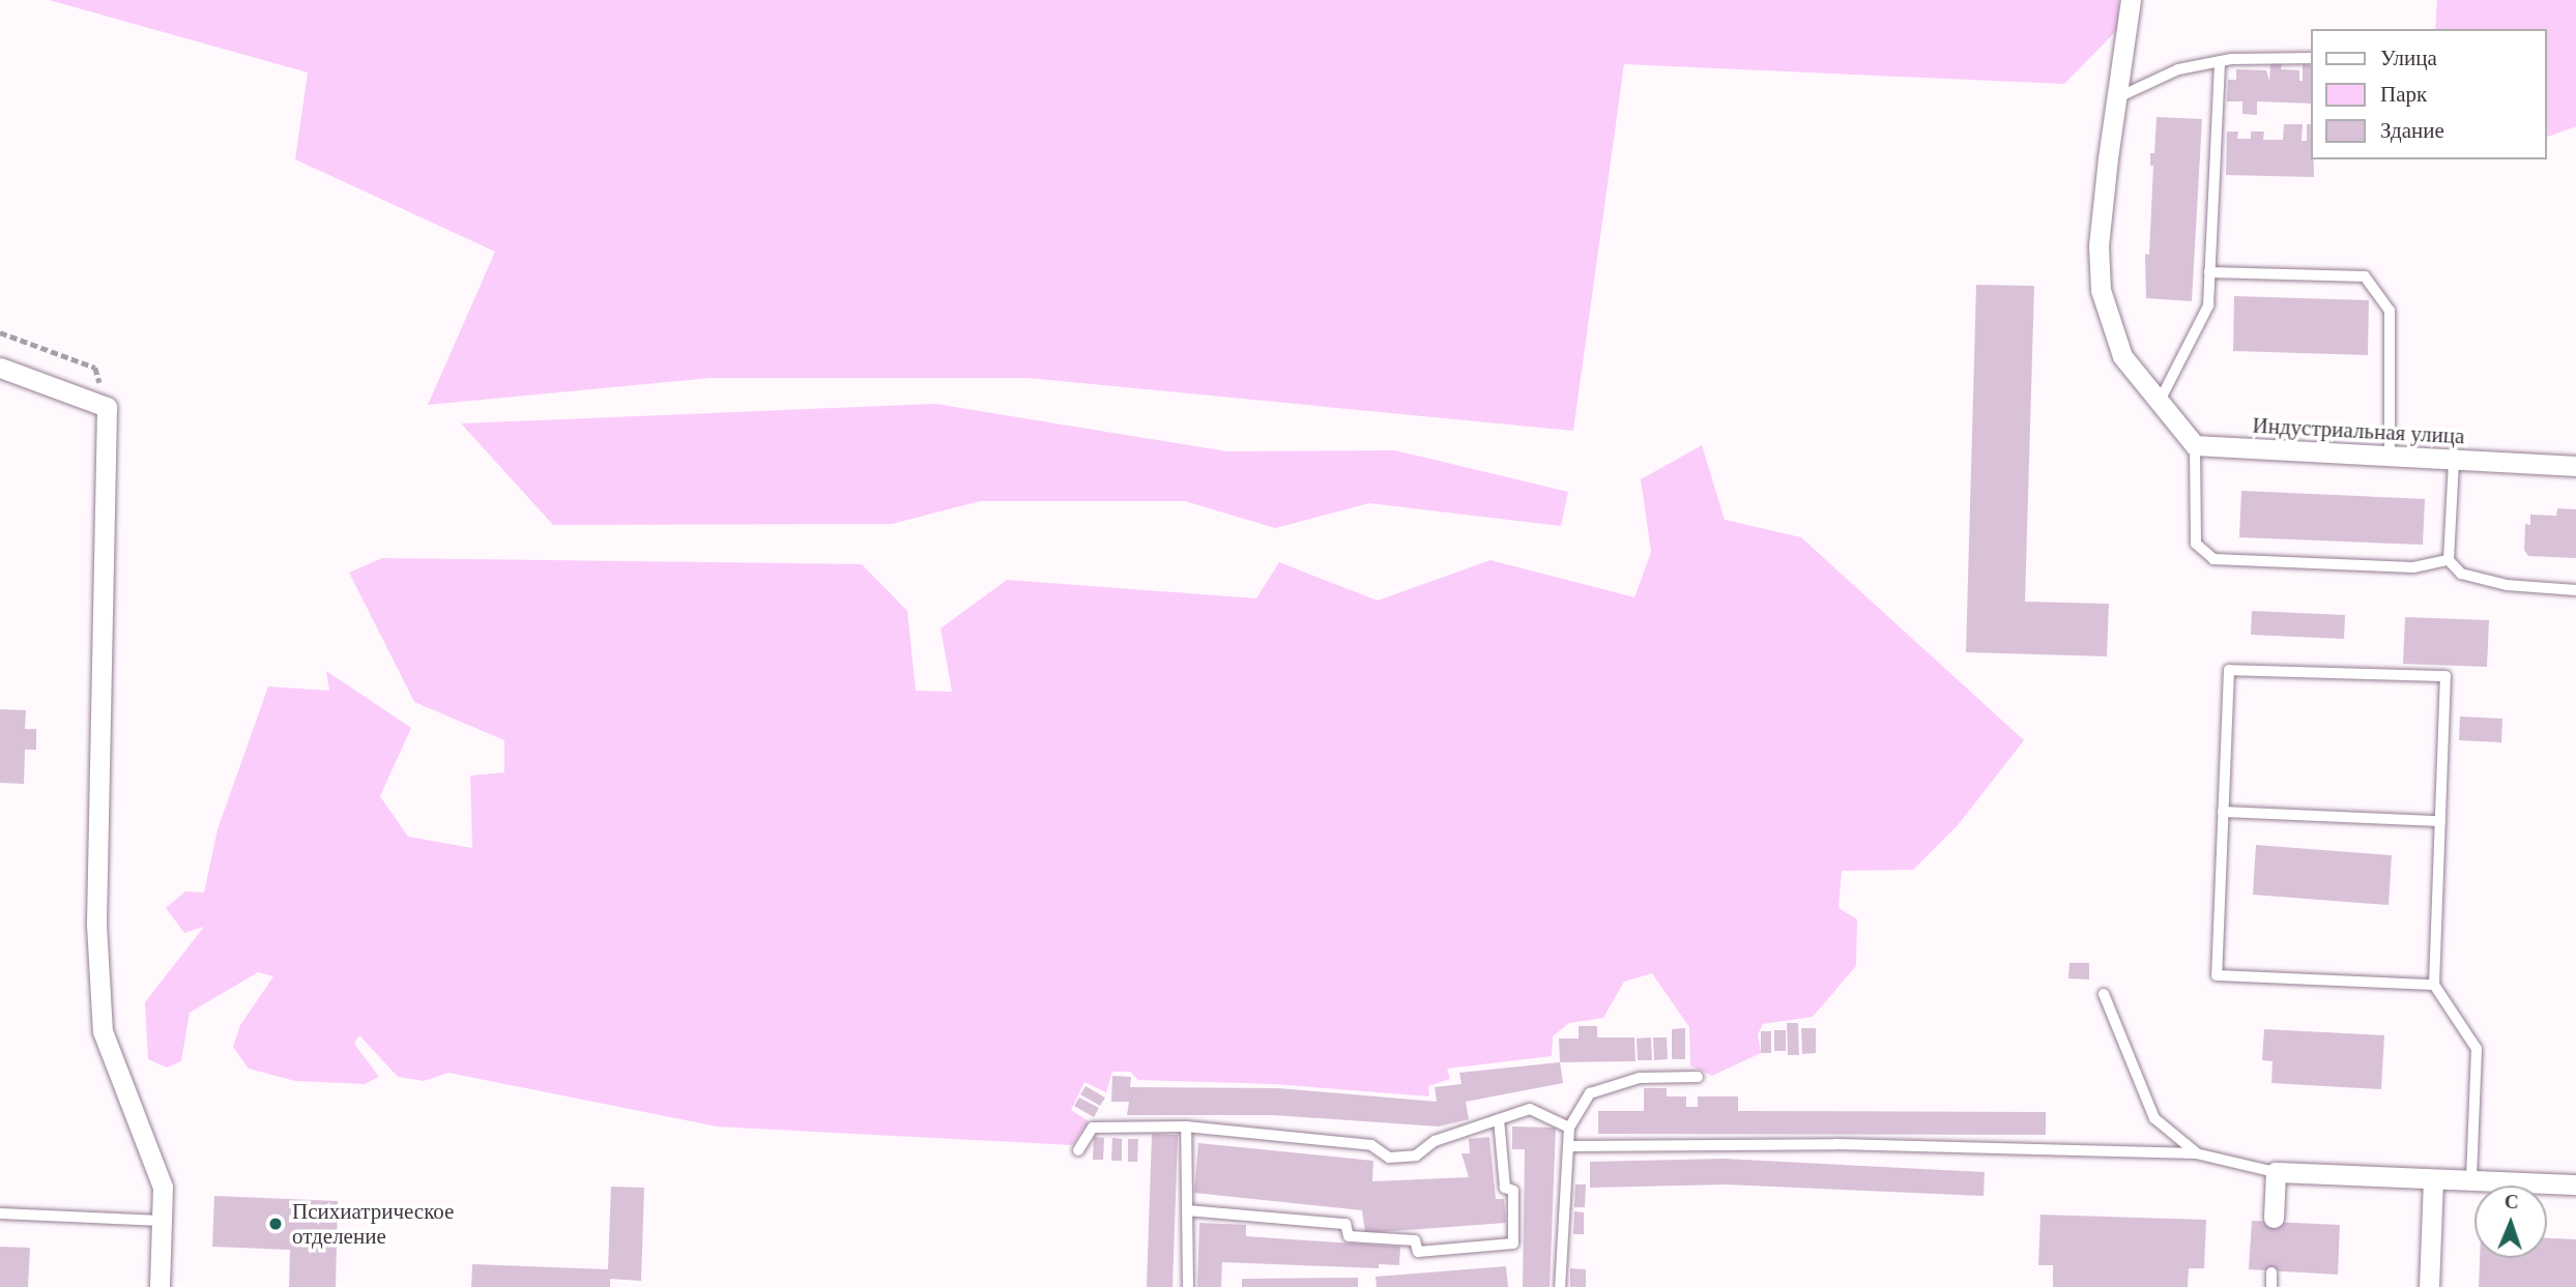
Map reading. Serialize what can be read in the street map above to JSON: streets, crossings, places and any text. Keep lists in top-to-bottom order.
{
  "streets": {
    "street": ["Индустриальная улица"]
  },
  "places": ["Психиатрическое отделение"],
  "legend": ["Улица", "Парк", "Здание"],
  "north": "top"
}
